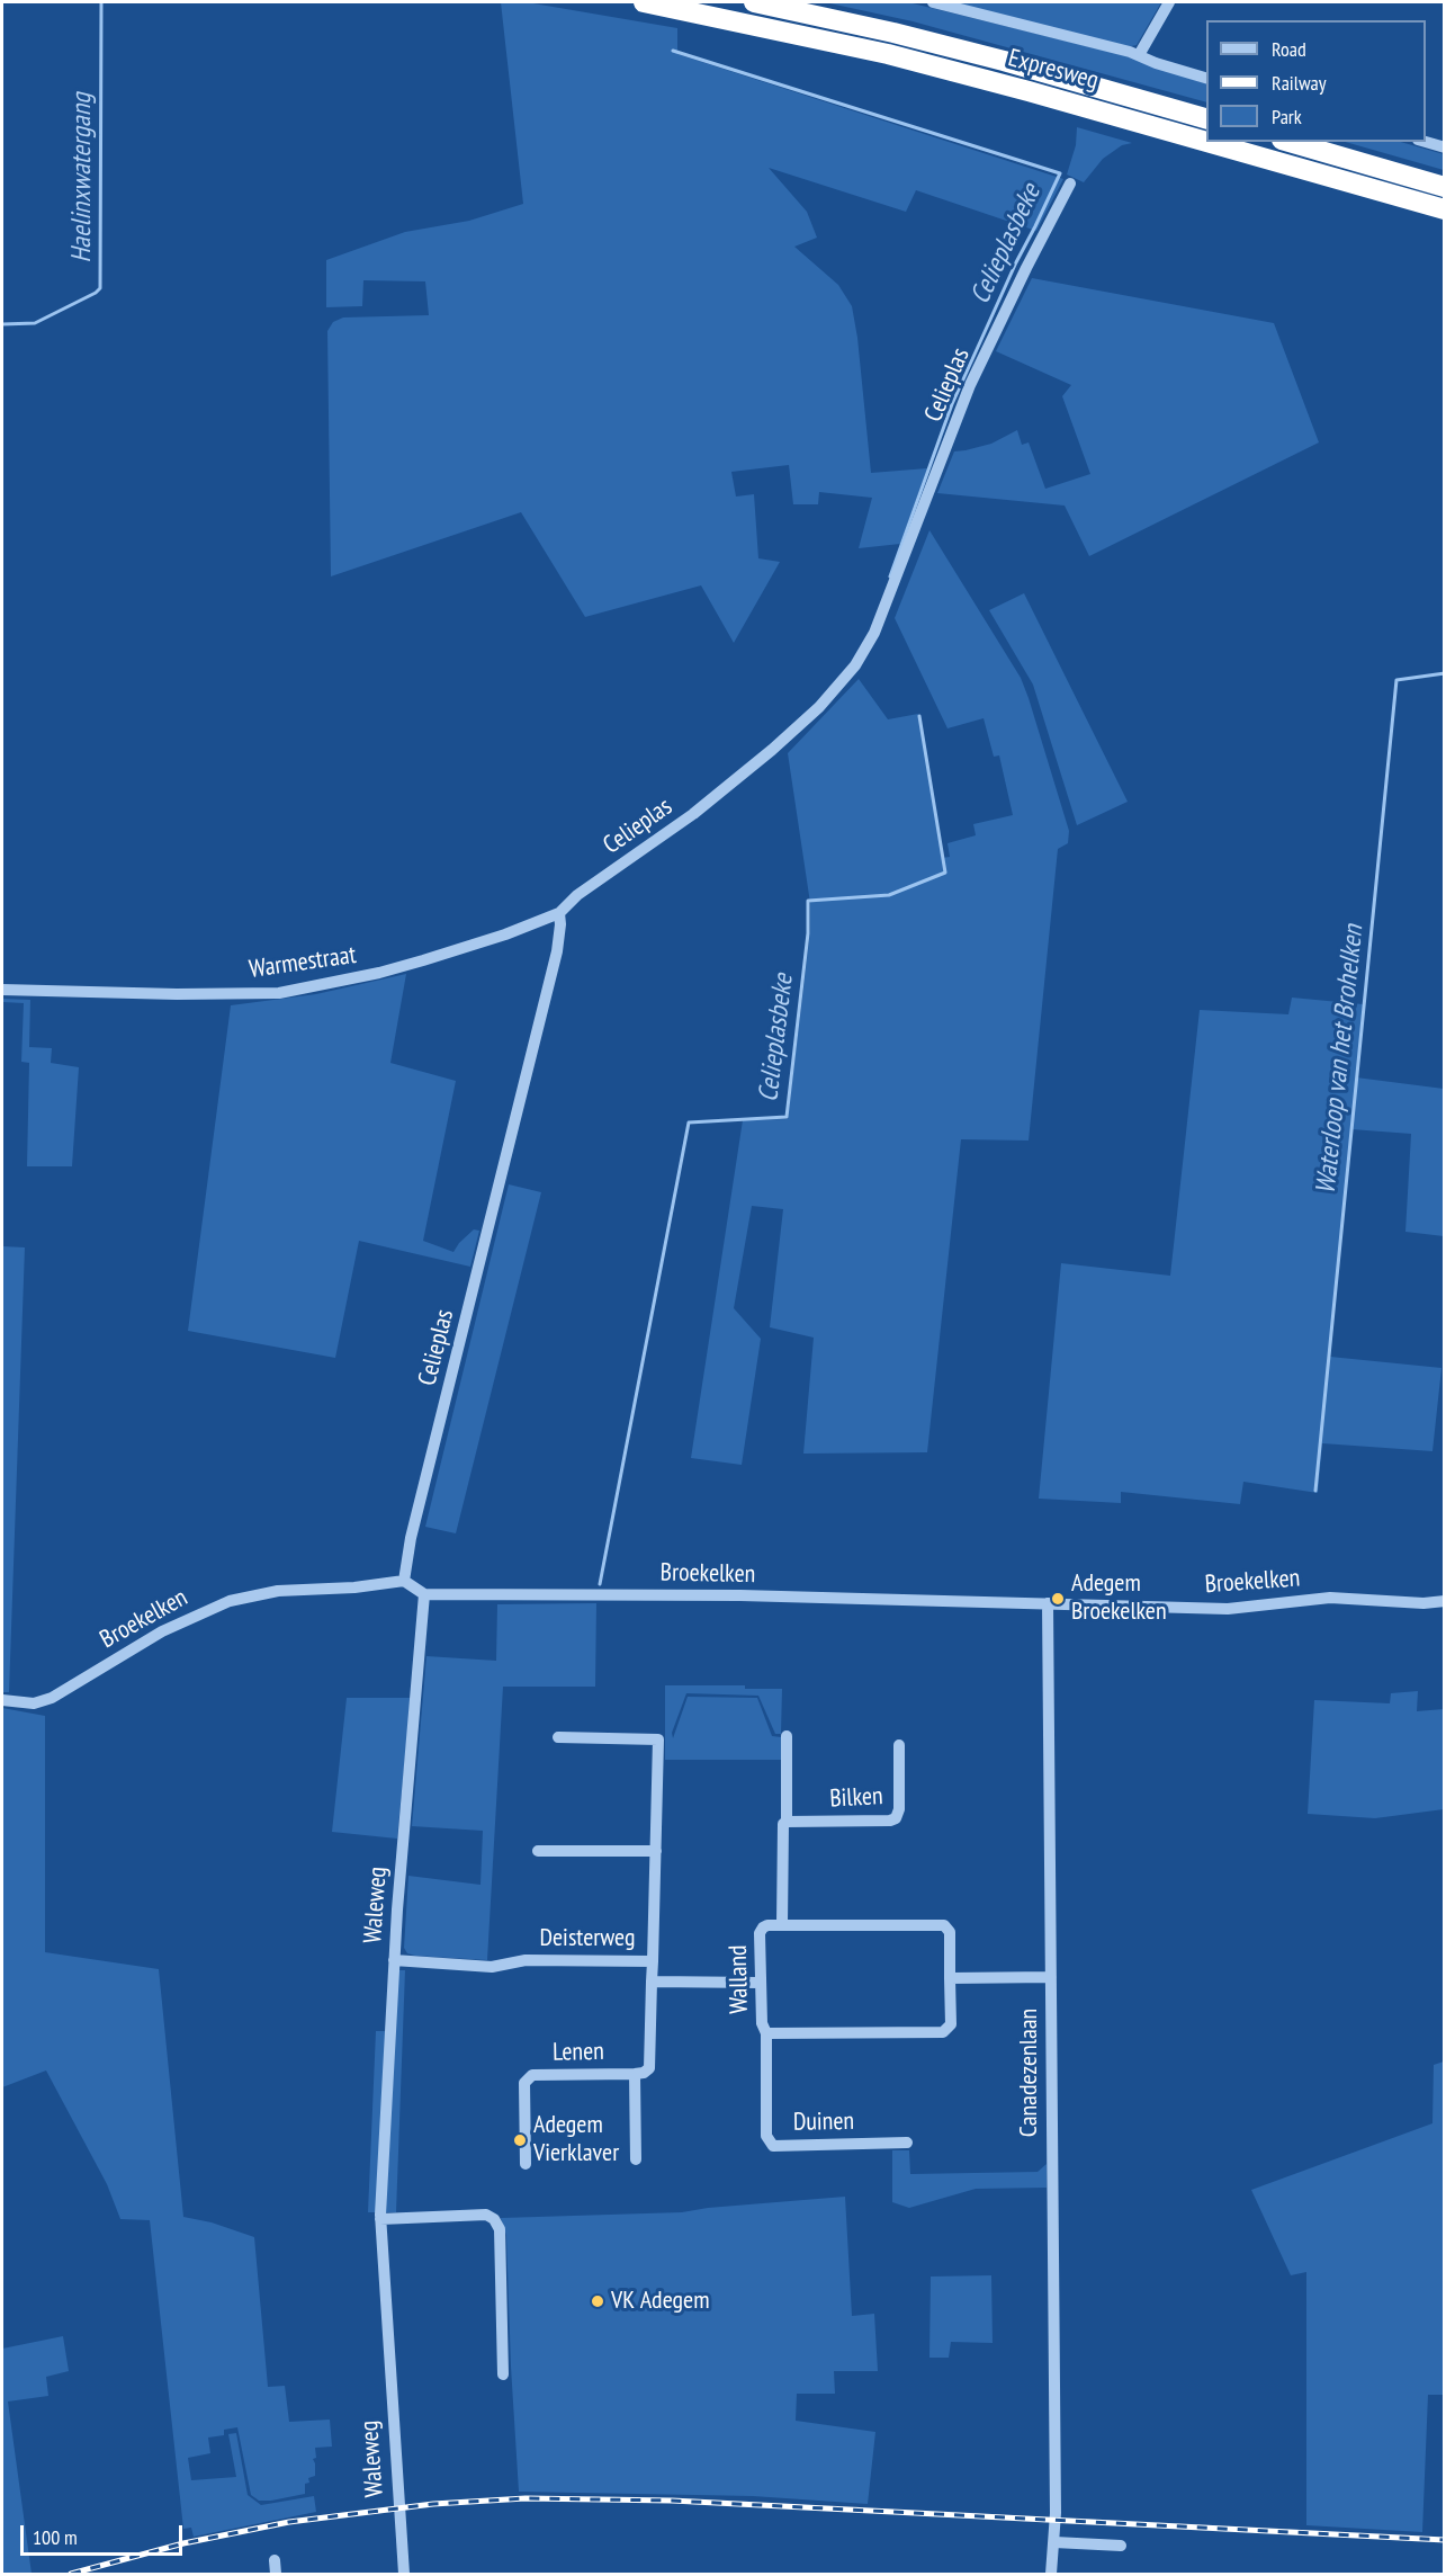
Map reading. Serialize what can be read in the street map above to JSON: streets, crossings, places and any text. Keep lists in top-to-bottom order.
{
  "streets": {
    "highway": ["Expresweg"],
    "street": [
      "Celieplas",
      "Warmestraat",
      "Broekelken",
      "Bilken",
      "Waleweg",
      "Deisterweg",
      "Walland",
      "Lenen",
      "Canadezenlaan",
      "Duinen"
    ]
  },
  "crossings": [
    ["Celieplas", "Warmestraat"],
    ["Celieplas", "Broekelken"],
    ["Broekelken", "Waleweg"],
    ["Broekelken", "Canadezenlaan"],
    ["Waleweg", "Deisterweg"],
    ["Deisterweg", "Walland"],
    ["Deisterweg", "Lenen"],
    ["Walland", "Duinen"]
  ],
  "water": ["Haelinxwatergang", "Celieplasbeke", "Waterloop van het Brohelken"],
  "places": ["Adegem Broekelken", "Adegem Vierklaver", "VK Adegem"],
  "legend": ["Road", "Railway", "Park"],
  "scale_bar": "100 m"
}
